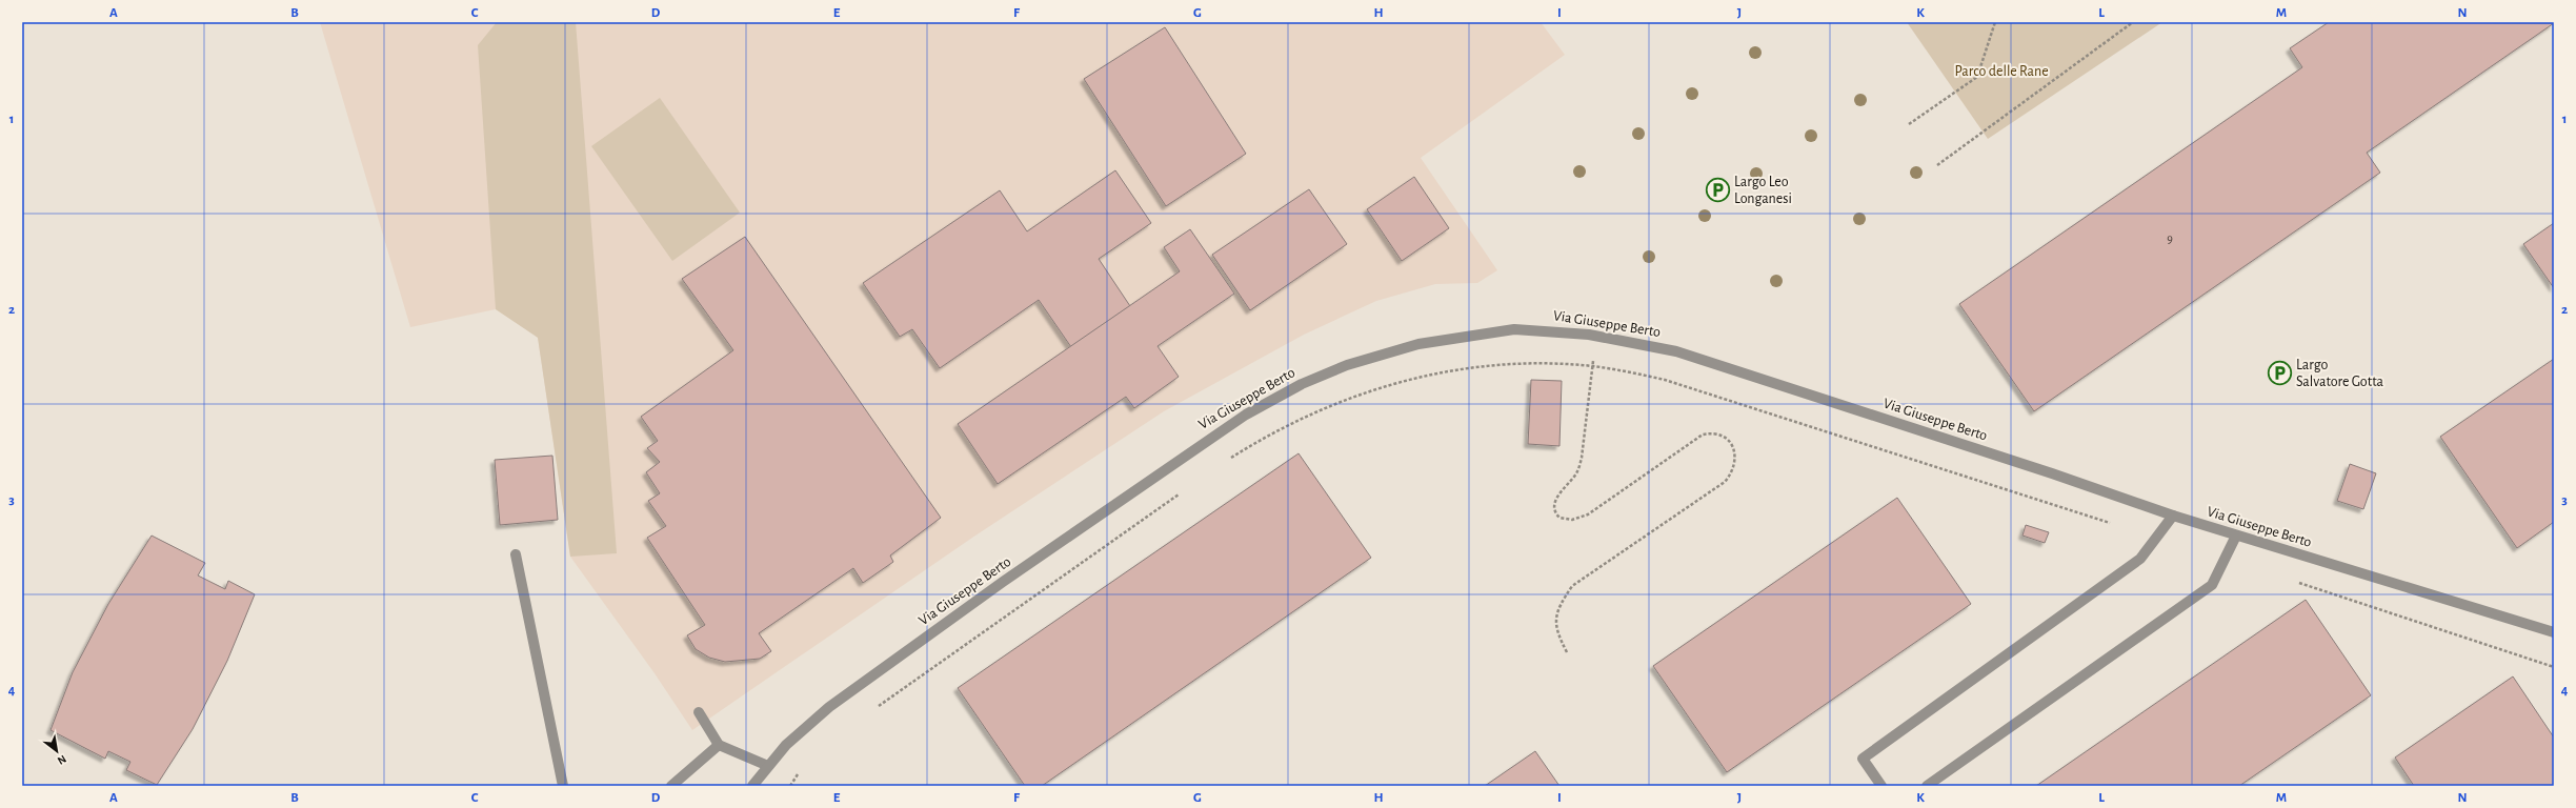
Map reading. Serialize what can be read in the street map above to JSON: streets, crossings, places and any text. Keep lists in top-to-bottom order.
{
  "streets": {
    "street": ["Via Giuseppe Berto"]
  },
  "parks": ["Parco delle Rane"],
  "places": {
    "parking": ["Largo Leo Longanesi", "Largo Salvatore Gotta"]
  },
  "house_numbers": ["9"],
  "north": "bottom right",
  "grid": {
    "columns": [
      "A",
      "B",
      "C",
      "D",
      "E",
      "F",
      "G",
      "H",
      "I",
      "J",
      "K",
      "L",
      "M",
      "N"
    ],
    "rows": [
      "1",
      "2",
      "3",
      "4"
    ]
  }
}
